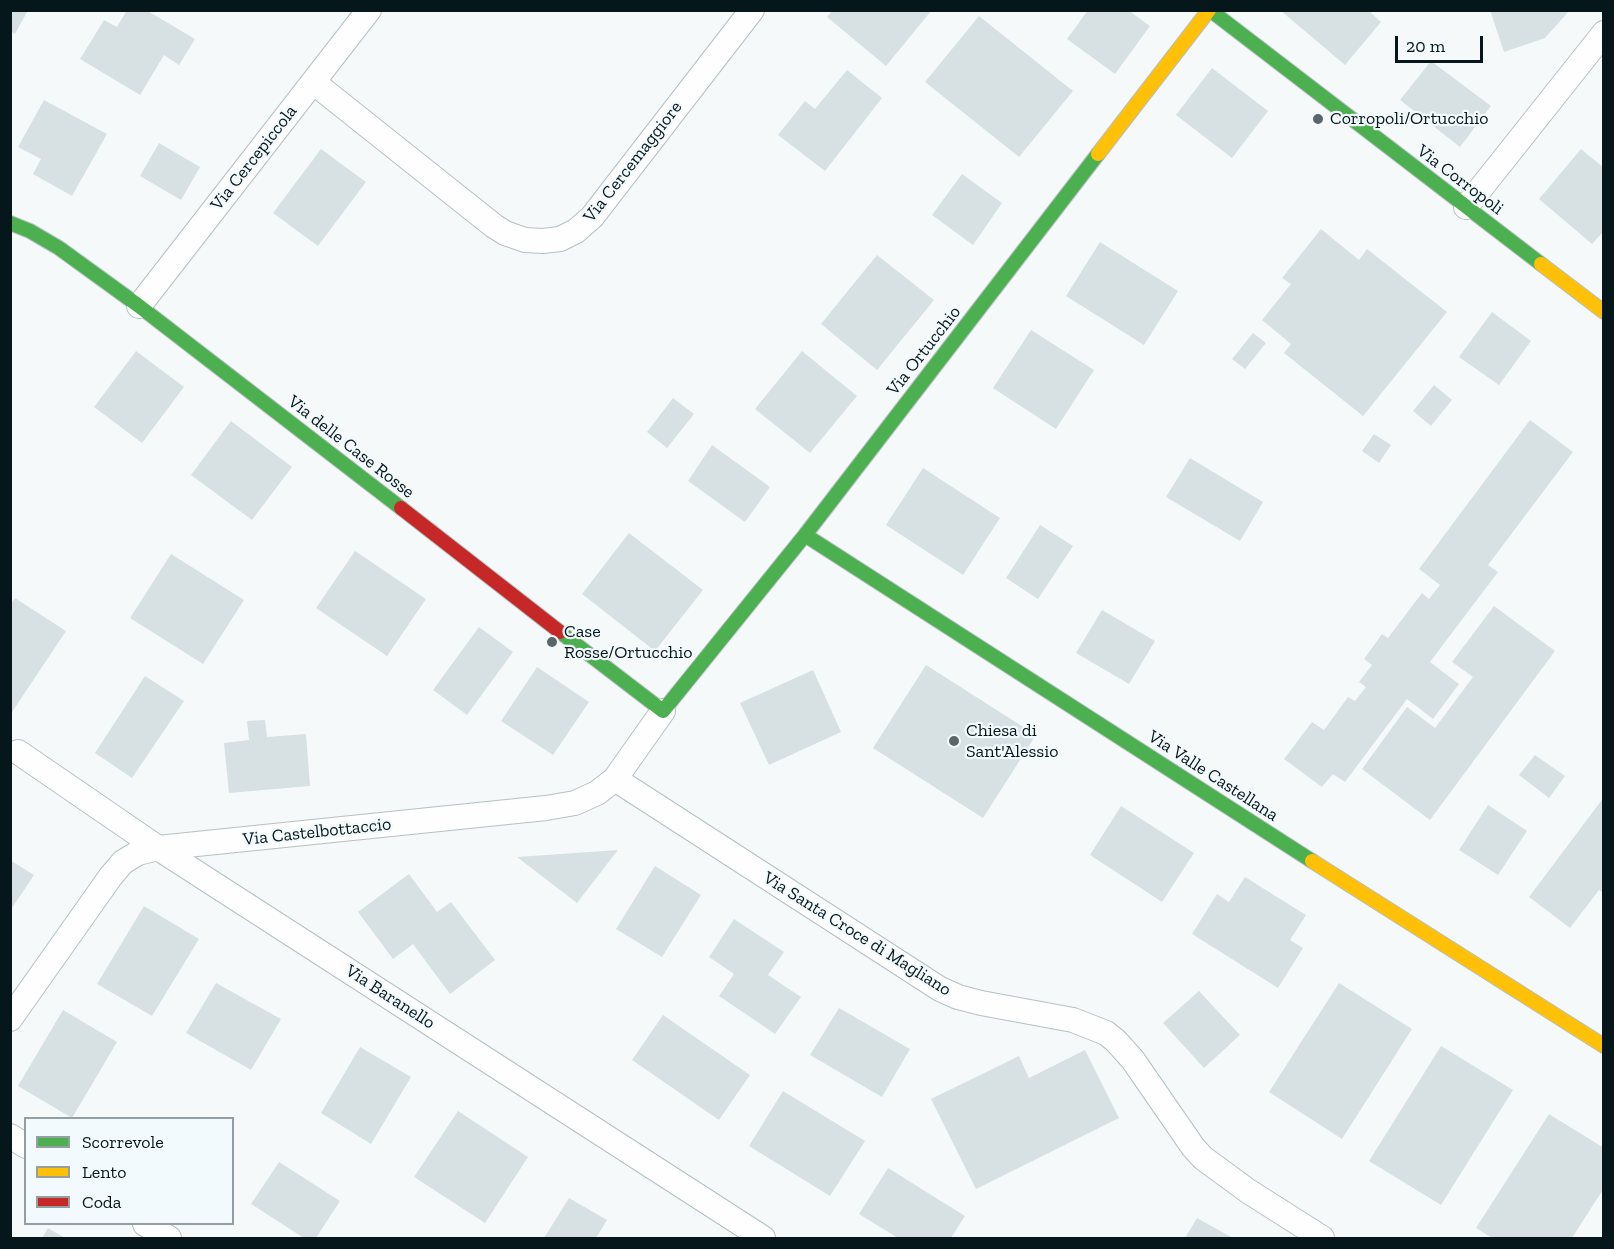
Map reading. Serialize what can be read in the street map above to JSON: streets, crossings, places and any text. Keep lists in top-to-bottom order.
{
  "streets": {
    "street": [
      "Via Cercepiccola",
      "Via Cercemaggiore",
      "Via Corropoli",
      "Via Ortucchio",
      "Via delle Case Rosse",
      "Via Valle Castellana",
      "Via Castelbottaccio",
      "Via Santa Croce di Magliano",
      "Via Baranello"
    ]
  },
  "crossings": [
    ["Via Cercepiccola", "Via Cercemaggiore"],
    ["Via Cercepiccola", "Via delle Case Rosse"],
    ["Via Corropoli", "Via Ortucchio"],
    ["Via Ortucchio", "Via delle Case Rosse"],
    ["Via Ortucchio", "Via Valle Castellana"],
    ["Via Ortucchio", "Via Castelbottaccio"],
    ["Via delle Case Rosse", "Via Castelbottaccio"],
    ["Via Castelbottaccio", "Via Santa Croce di Magliano"],
    ["Via Castelbottaccio", "Via Baranello"]
  ],
  "places": ["Corropoli/Ortucchio", "Case Rosse/Ortucchio", "Chiesa di Sant'Alessio"],
  "legend": ["Scorrevole", "Lento", "Coda"],
  "scale_bar": "20 m"
}
